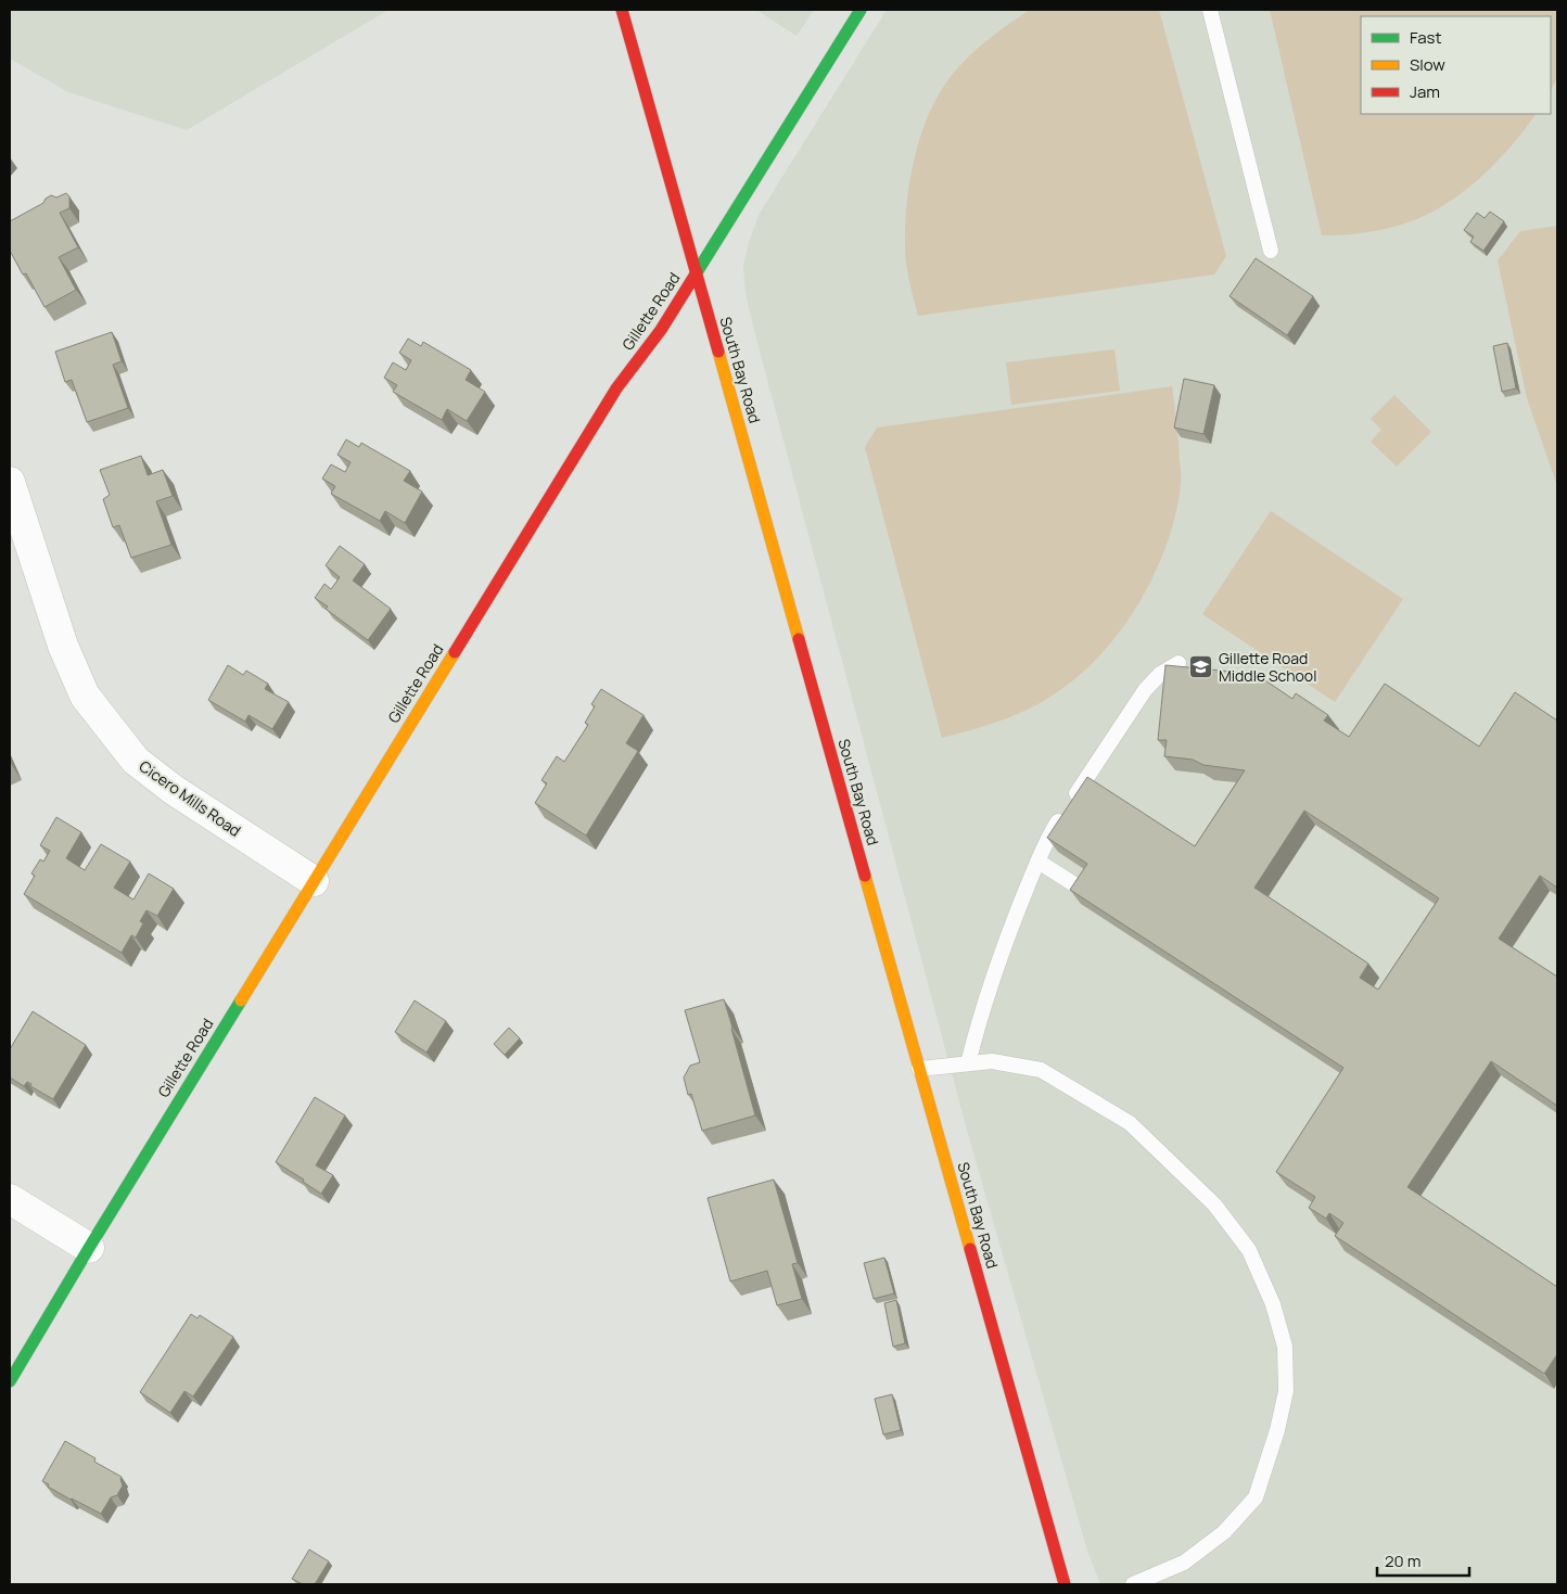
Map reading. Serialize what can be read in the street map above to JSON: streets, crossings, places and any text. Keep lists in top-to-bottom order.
{
  "streets": {
    "street": ["Gillette Road", "South Bay Road", "Cicero Mills Road"]
  },
  "crossings": [
    ["Gillette Road", "South Bay Road"],
    ["Gillette Road", "Cicero Mills Road"]
  ],
  "places": {
    "school or university": ["Gillette Road Middle School"]
  },
  "legend": ["Fast", "Slow", "Jam"],
  "scale_bar": "20 m"
}
